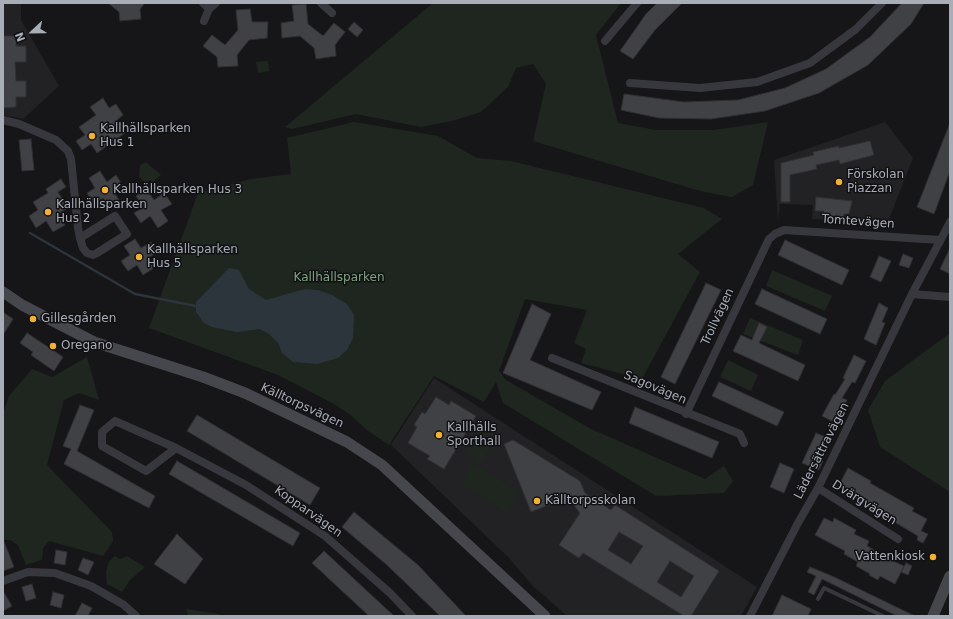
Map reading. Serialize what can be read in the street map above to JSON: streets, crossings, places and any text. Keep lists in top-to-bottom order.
{
  "streets": {
    "street": [
      "Tomtevägen",
      "Trollvägen",
      "Sagovägen",
      "Källtorpsvägen",
      "Lädersättravägen",
      "Dvärgvägen",
      "Kopparvägen"
    ]
  },
  "crossings": [
    ["Tomtevägen", "Trollvägen"],
    ["Tomtevägen", "Lädersättravägen"],
    ["Trollvägen", "Sagovägen"],
    ["Lädersättravägen", "Dvärgvägen"]
  ],
  "parks": ["Kallhällsparken"],
  "places": [
    "Kallhällsparken Hus 1",
    "Förskolan Piazzan",
    "Kallhällsparken Hus 3",
    "Kallhällsparken Hus 2",
    "Kallhällsparken Hus 5",
    "Gillesgården",
    "Oregano",
    "Kallhälls Sporthall",
    "Källtorpsskolan",
    "Vattenkiosk"
  ],
  "north": "left"
}
